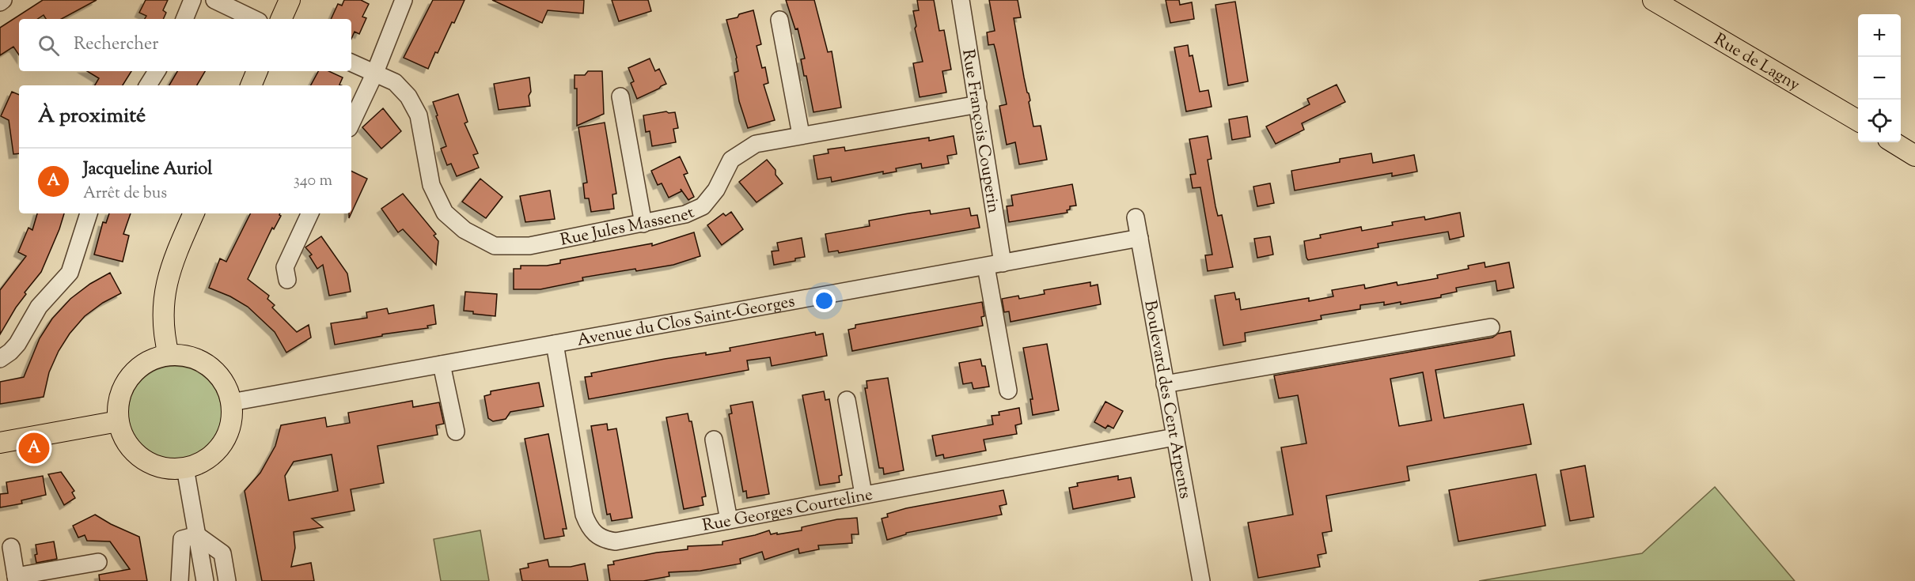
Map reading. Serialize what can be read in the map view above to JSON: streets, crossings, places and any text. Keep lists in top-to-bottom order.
{
  "streets": {
    "main road": ["Rue de Lagny"],
    "street": [
      "Rue François Couperin",
      "Rue Jules Massenet",
      "Avenue du Clos Saint-Georges",
      "Boulevard des Cent Arpents",
      "Rue Georges Courteline"
    ]
  },
  "crossings": [
    ["Rue François Couperin", "Rue Jules Massenet"],
    ["Rue François Couperin", "Avenue du Clos Saint-Georges"],
    ["Avenue du Clos Saint-Georges", "Boulevard des Cent Arpents"],
    ["Avenue du Clos Saint-Georges", "Rue Georges Courteline"],
    ["Boulevard des Cent Arpents", "Rue Georges Courteline"]
  ],
  "page": {
    "map_buttons": ["+", "−"],
    "search": "Rechercher",
    "heading": "À proximité",
    "list": [
      {
        "mark": "A",
        "name": "Jacqueline Auriol",
        "note": "Arrêt de bus",
        "value": "340 m"
      }
    ],
    "pins": "A"
  }
}
